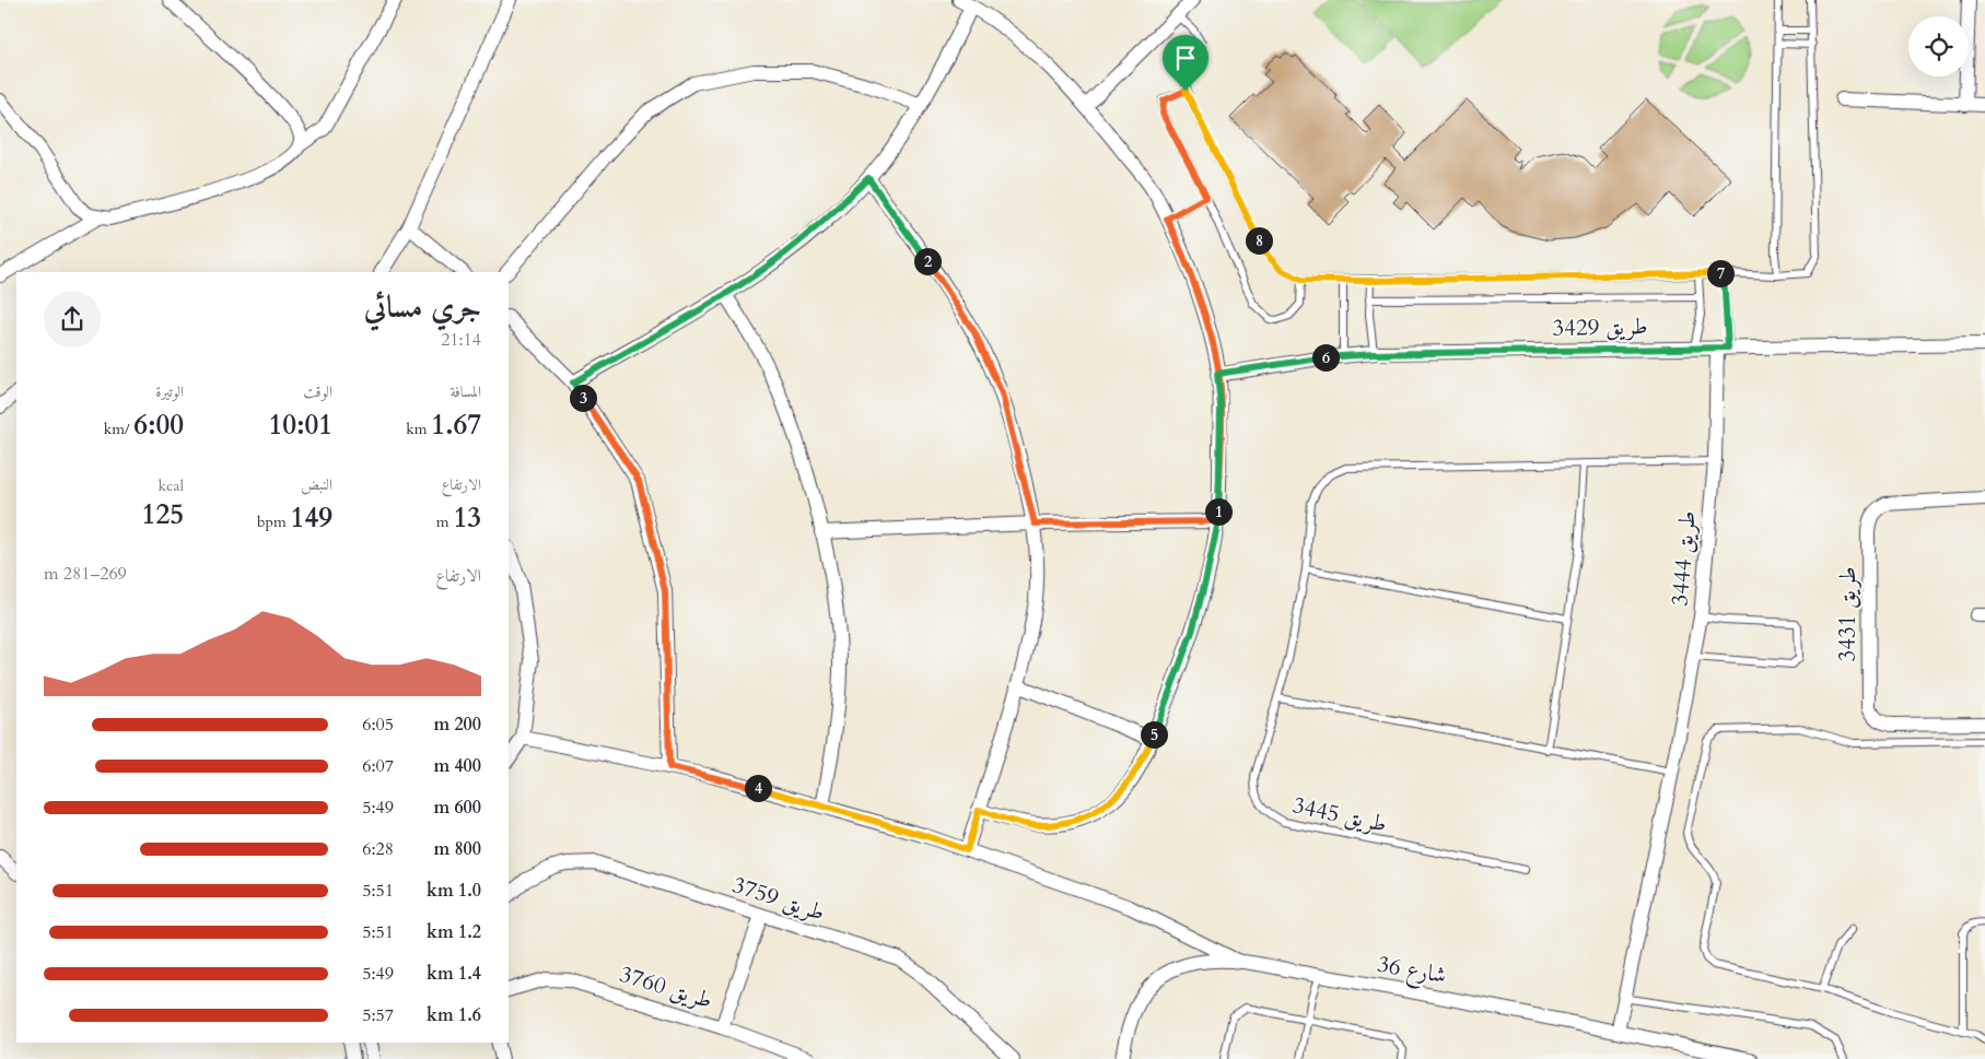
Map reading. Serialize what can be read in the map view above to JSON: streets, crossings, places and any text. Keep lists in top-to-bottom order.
{
  "streets": {
    "street": [
      "طريق 3429",
      "طريق 3444",
      "طريق 3431",
      "طريق 3759",
      "شارع 36",
      "طريق 3760"
    ],
    "lane": ["طريق 3445"]
  },
  "crossings": [
    ["طريق 3429", "طريق 3444"],
    ["طريق 3444", "شارع 36"]
  ],
  "page": {
    "pins": [
      "8",
      "2",
      "7",
      "6",
      "3",
      "1",
      "5",
      "4"
    ],
    "heading": ["جري مسائي", "21:14"],
    "stats": [
      ["المسافة", "1.67 km"],
      ["الوقت", "10:01"],
      ["الوتيرة", "6:00 /km"],
      ["الارتفاع", "13 m"],
      ["النبض", "149 bpm"],
      ["kcal", "125"]
    ],
    "chart": ["الارتفاع", "269–281 m"],
    "list": [
      {
        "name": "200 m",
        "note": "6:05"
      },
      {
        "name": "400 m",
        "note": "6:07"
      },
      {
        "name": "600 m",
        "note": "5:49"
      },
      {
        "name": "800 m",
        "note": "6:28"
      },
      {
        "name": "1.0 km",
        "note": "5:51"
      },
      {
        "name": "1.2 km",
        "note": "5:51"
      },
      {
        "name": "1.4 km",
        "note": "5:49"
      },
      {
        "name": "1.6 km",
        "note": "5:57"
      }
    ]
  }
}
